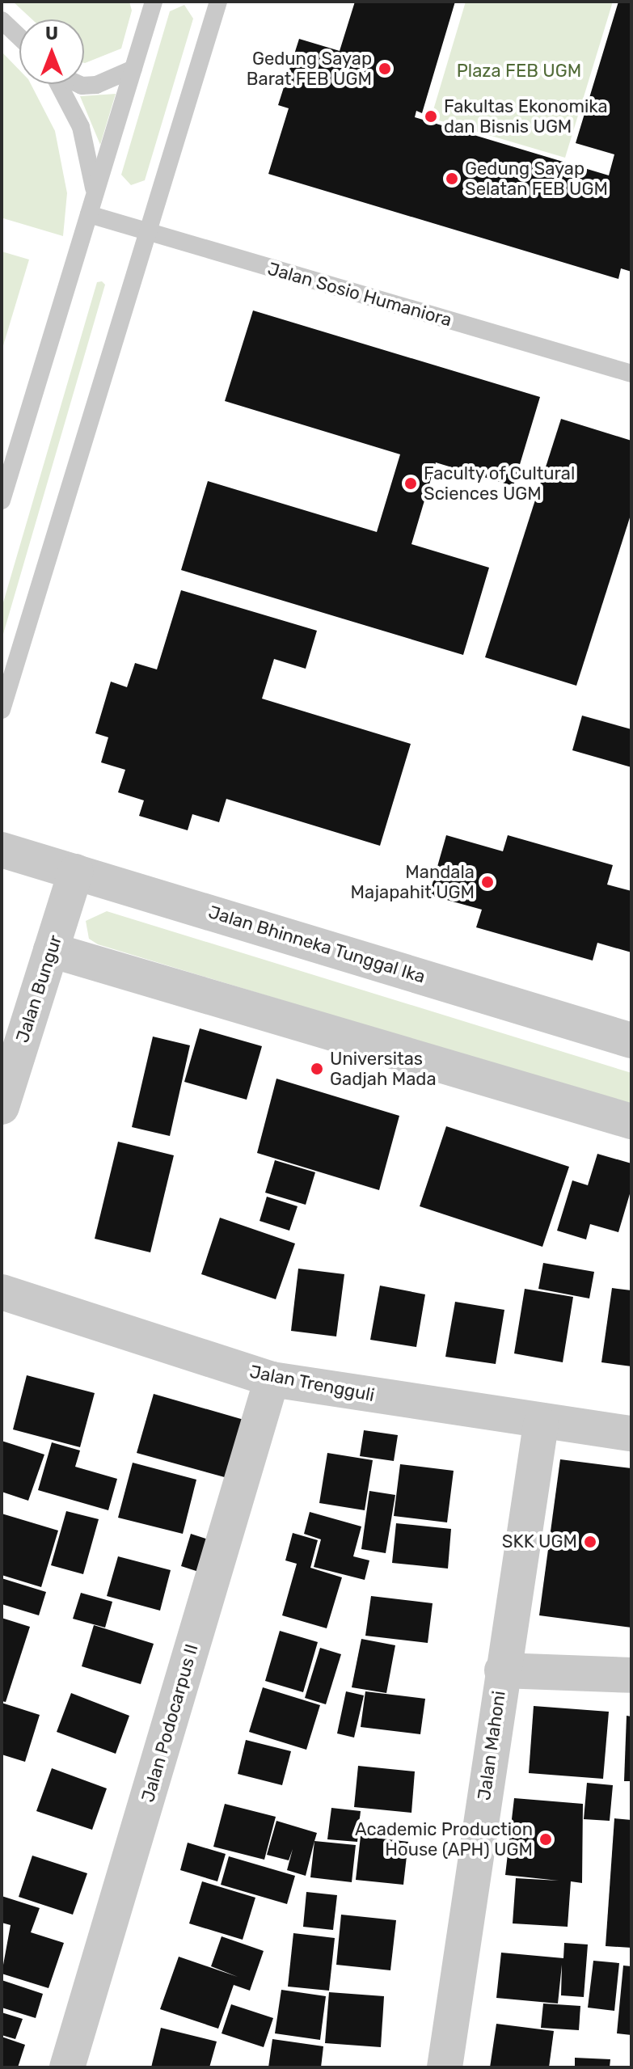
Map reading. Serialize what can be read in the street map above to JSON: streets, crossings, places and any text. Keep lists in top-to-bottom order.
{
  "streets": {
    "street": [
      "Jalan Bhinneka Tunggal Ika",
      "Jalan Bungur",
      "Jalan Trengguli",
      "Jalan Podocarpus II",
      "Jalan Mahoni"
    ],
    "lane": ["Jalan Sosio Humaniora"]
  },
  "crossings": [
    ["Jalan Bhinneka Tunggal Ika", "Jalan Bungur"],
    ["Jalan Trengguli", "Jalan Podocarpus II"],
    ["Jalan Trengguli", "Jalan Mahoni"]
  ],
  "parks": ["Plaza FEB UGM"],
  "places": [
    "Gedung Sayap Barat FEB UGM",
    "Fakultas Ekonomika dan Bisnis UGM",
    "Gedung Sayap Selatan FEB UGM",
    "Faculty of Cultural Sciences UGM",
    "Mandala Majapahit UGM",
    "Universitas Gadjah Mada",
    "SKK UGM",
    "Academic Production House (APH) UGM"
  ],
  "north": "top"
}
